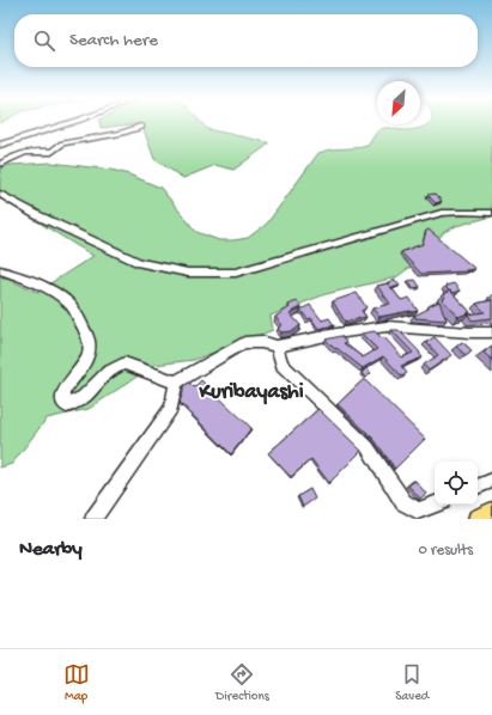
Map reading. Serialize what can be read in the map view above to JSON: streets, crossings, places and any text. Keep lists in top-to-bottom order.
{
  "districts": ["Kuribayashi"],
  "north": "bottom left",
  "page": {
    "search": "Search here",
    "heading": ["Nearby", "0 results"],
    "nav": ["Map", "Directions", "Saved"]
  }
}
